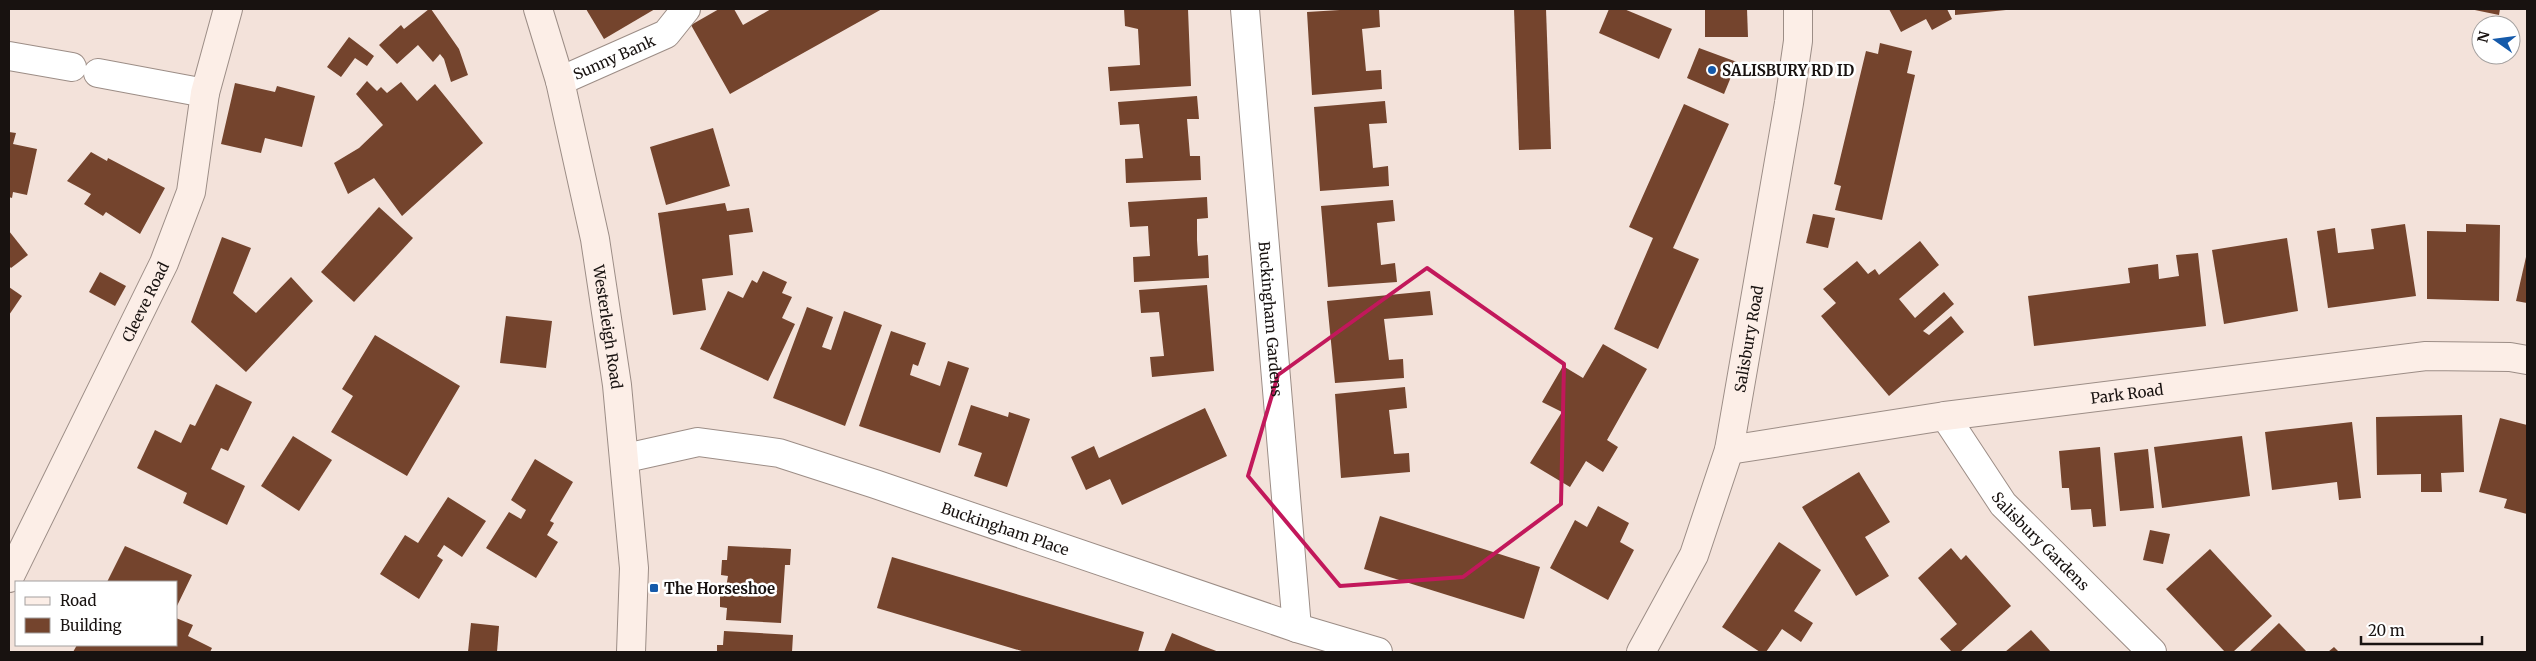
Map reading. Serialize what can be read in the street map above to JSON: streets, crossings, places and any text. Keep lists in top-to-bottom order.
{
  "streets": {
    "street": [
      "Sunny Bank",
      "Cleeve Road",
      "Buckingham Gardens",
      "Westerleigh Road",
      "Salisbury Road",
      "Park Road",
      "Buckingham Place",
      "Salisbury Gardens"
    ]
  },
  "crossings": [
    ["Sunny Bank", "Westerleigh Road"],
    ["Buckingham Gardens", "Buckingham Place"],
    ["Westerleigh Road", "Buckingham Place"],
    ["Salisbury Road", "Park Road"],
    ["Park Road", "Salisbury Gardens"]
  ],
  "places": {
    "other": ["SALISBURY RD ID"],
    "transit": ["The Horseshoe"]
  },
  "legend": ["Road", "Building"],
  "scale_bar": "20 m",
  "north": "left"
}
